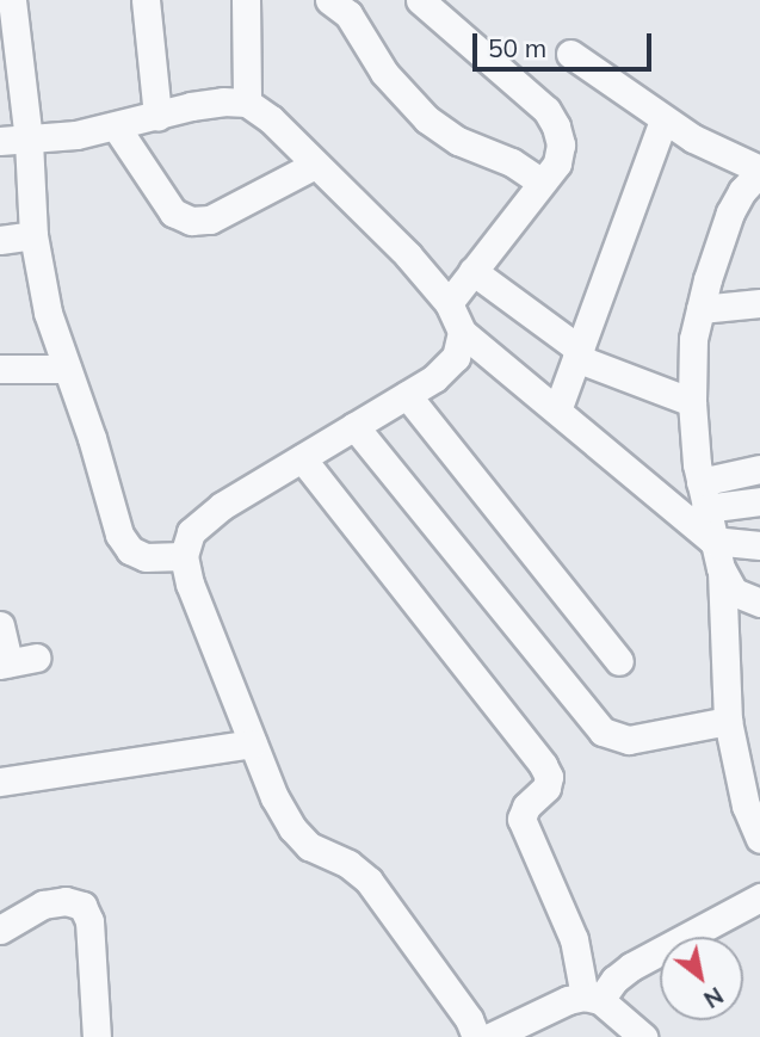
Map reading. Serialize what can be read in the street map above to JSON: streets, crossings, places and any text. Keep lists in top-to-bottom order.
{
  "scale_bar": "50 m",
  "north": "bottom right"
}
